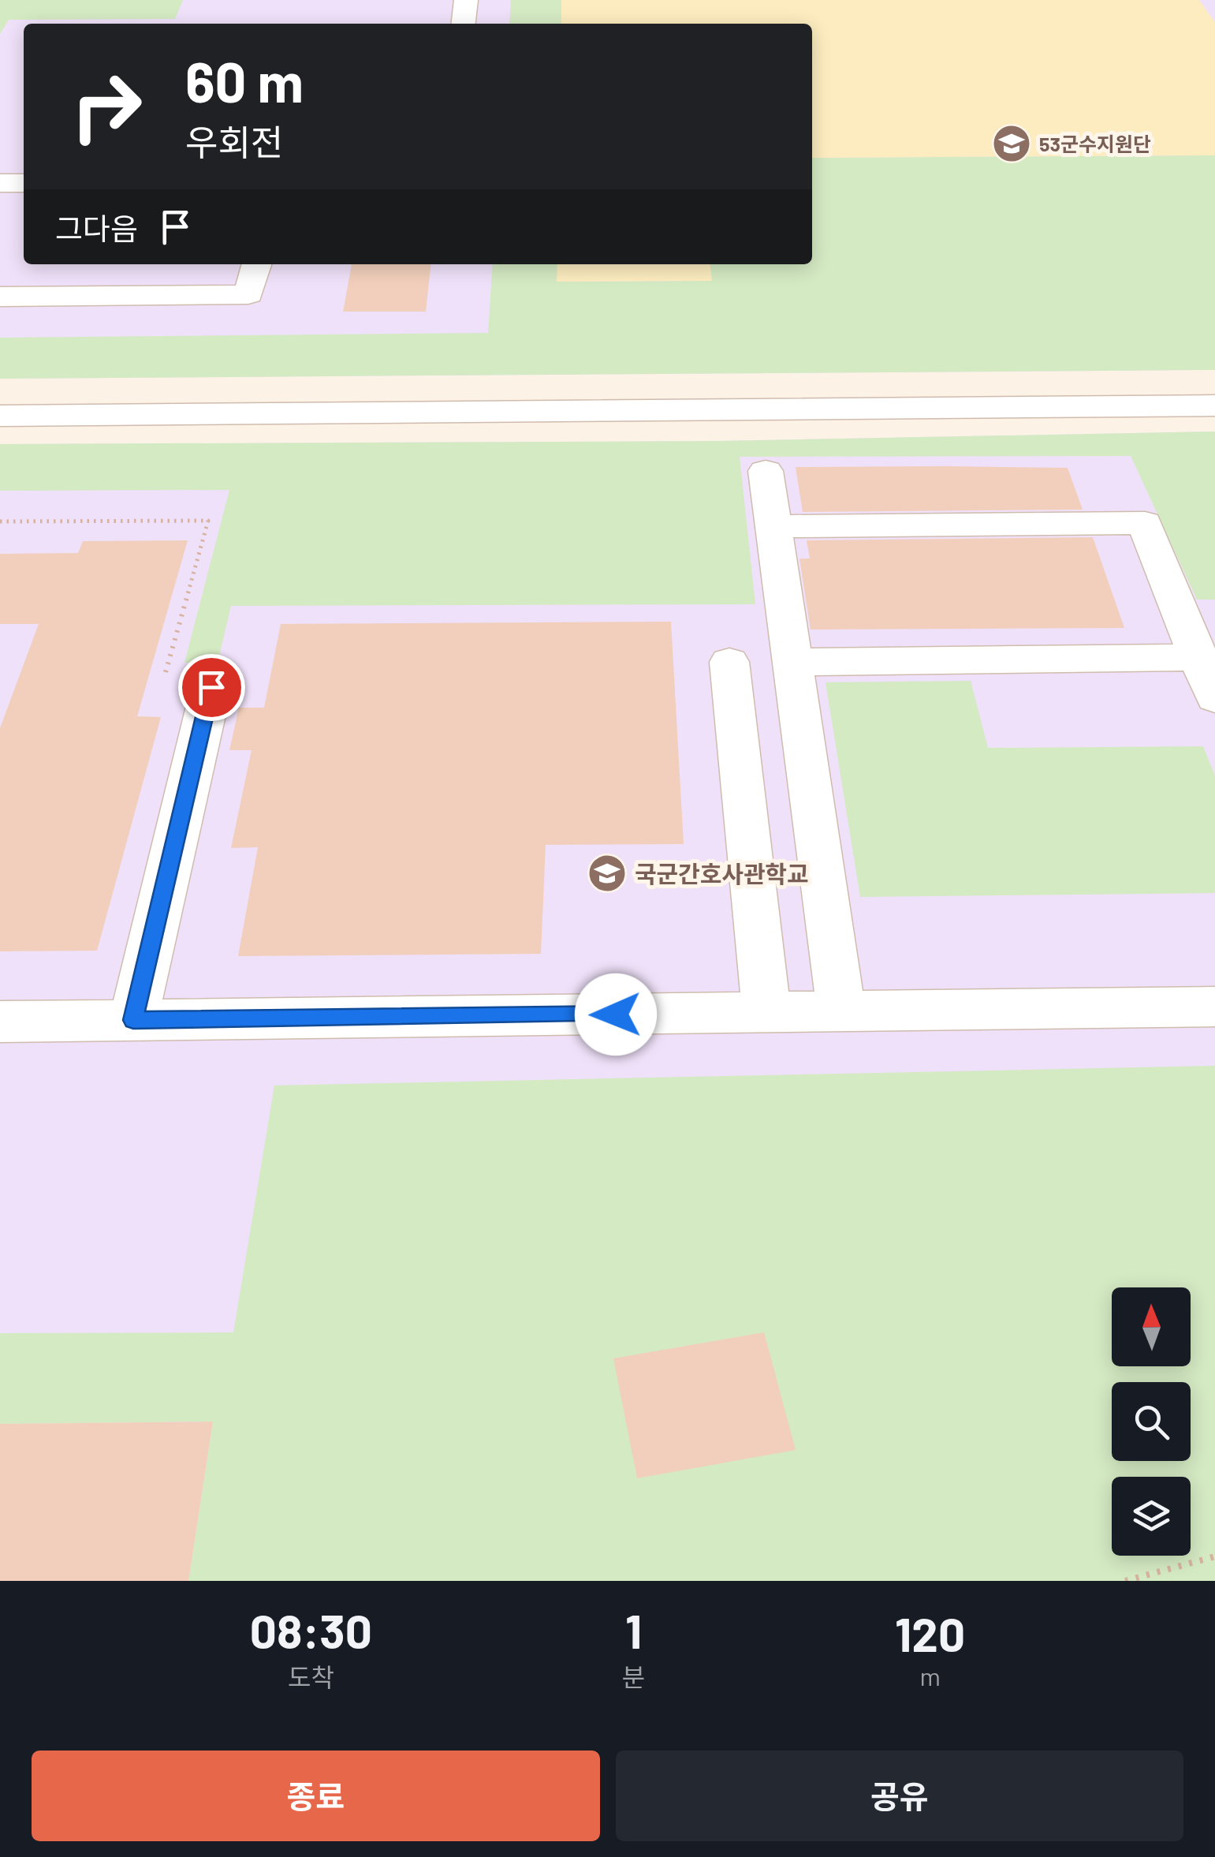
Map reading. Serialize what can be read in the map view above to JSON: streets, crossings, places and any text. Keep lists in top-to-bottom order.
{
  "places": {
    "school or university": ["53군수지원단", "국군간호사관학교"]
  },
  "north": "top",
  "page": {
    "turn": ["60 m", "우회전"],
    "then": "그다음",
    "eta": [
      "08:30",
      "도착",
      "1",
      "분",
      "120",
      "m"
    ],
    "buttons": ["종료", "공유"]
  }
}
